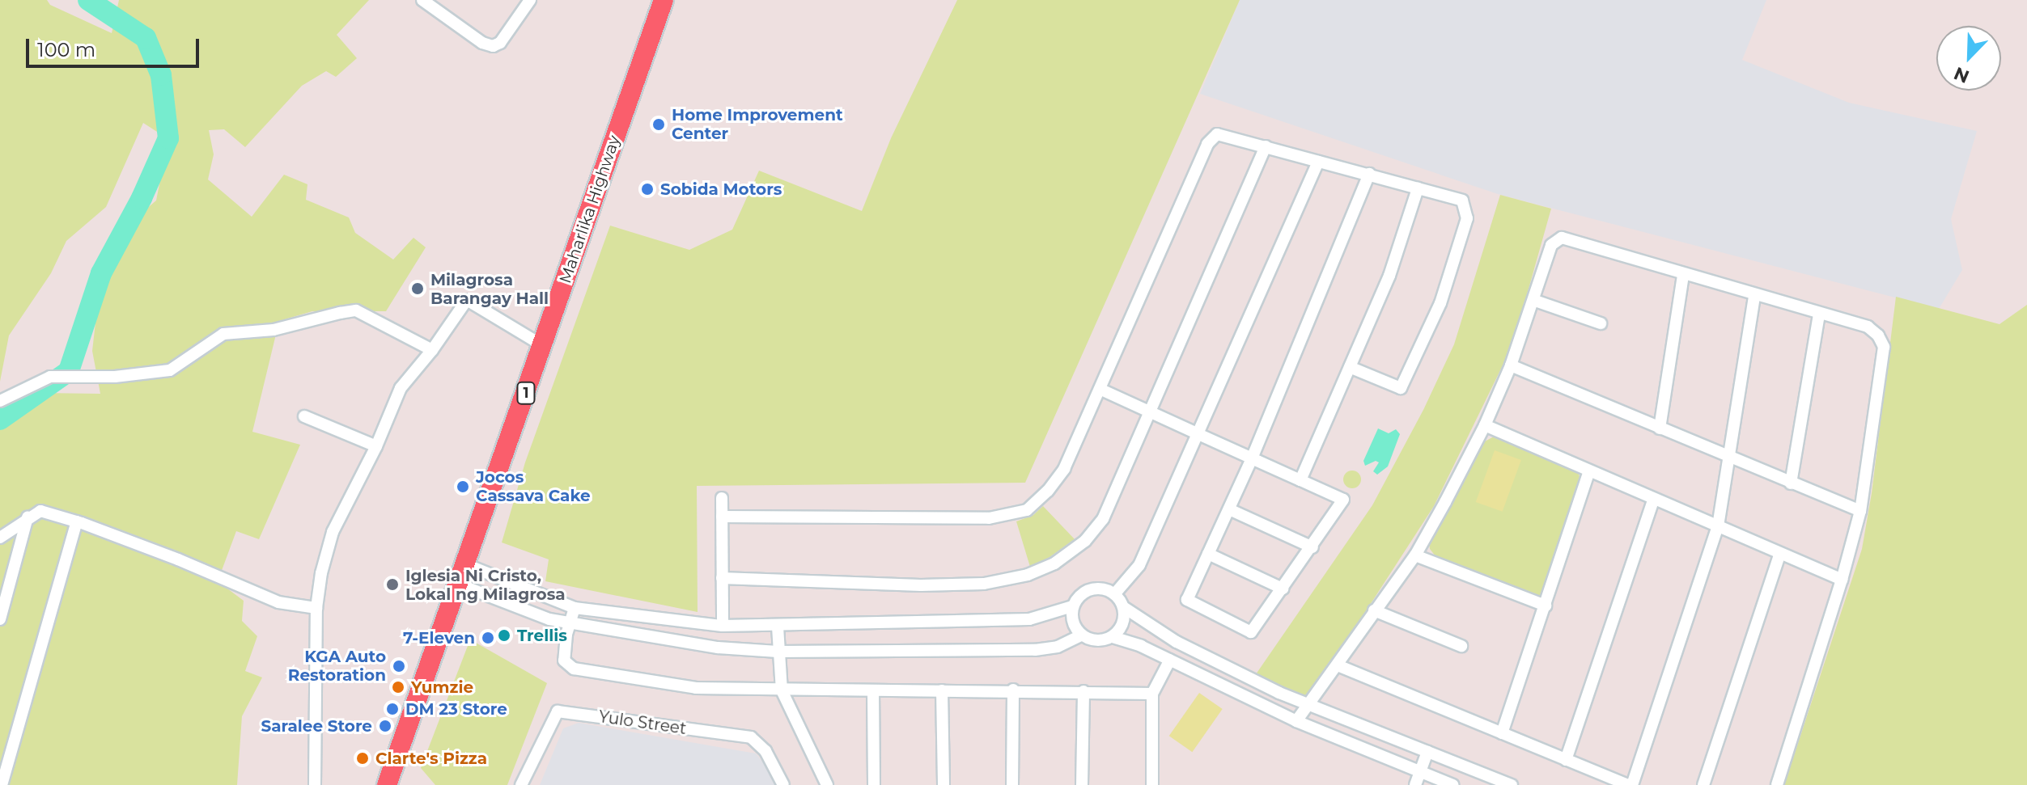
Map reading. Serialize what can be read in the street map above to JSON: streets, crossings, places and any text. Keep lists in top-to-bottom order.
{
  "streets": {
    "highway": ["Maharlika Highway", "1"],
    "street": ["Yulo Street"]
  },
  "places": [
    "Home Improvement Center",
    "Sobida Motors",
    "Milagrosa Barangay Hall",
    "Jocos Cassava Cake",
    "Iglesia Ni Cristo, Lokal ng Milagrosa",
    "Trellis",
    "7-Eleven",
    "KGA Auto Restoration",
    "Yumzie",
    "DM 23 Store",
    "Saralee Store",
    "Clarte's Pizza"
  ],
  "scale_bar": "100 m",
  "north": "bottom left"
}
